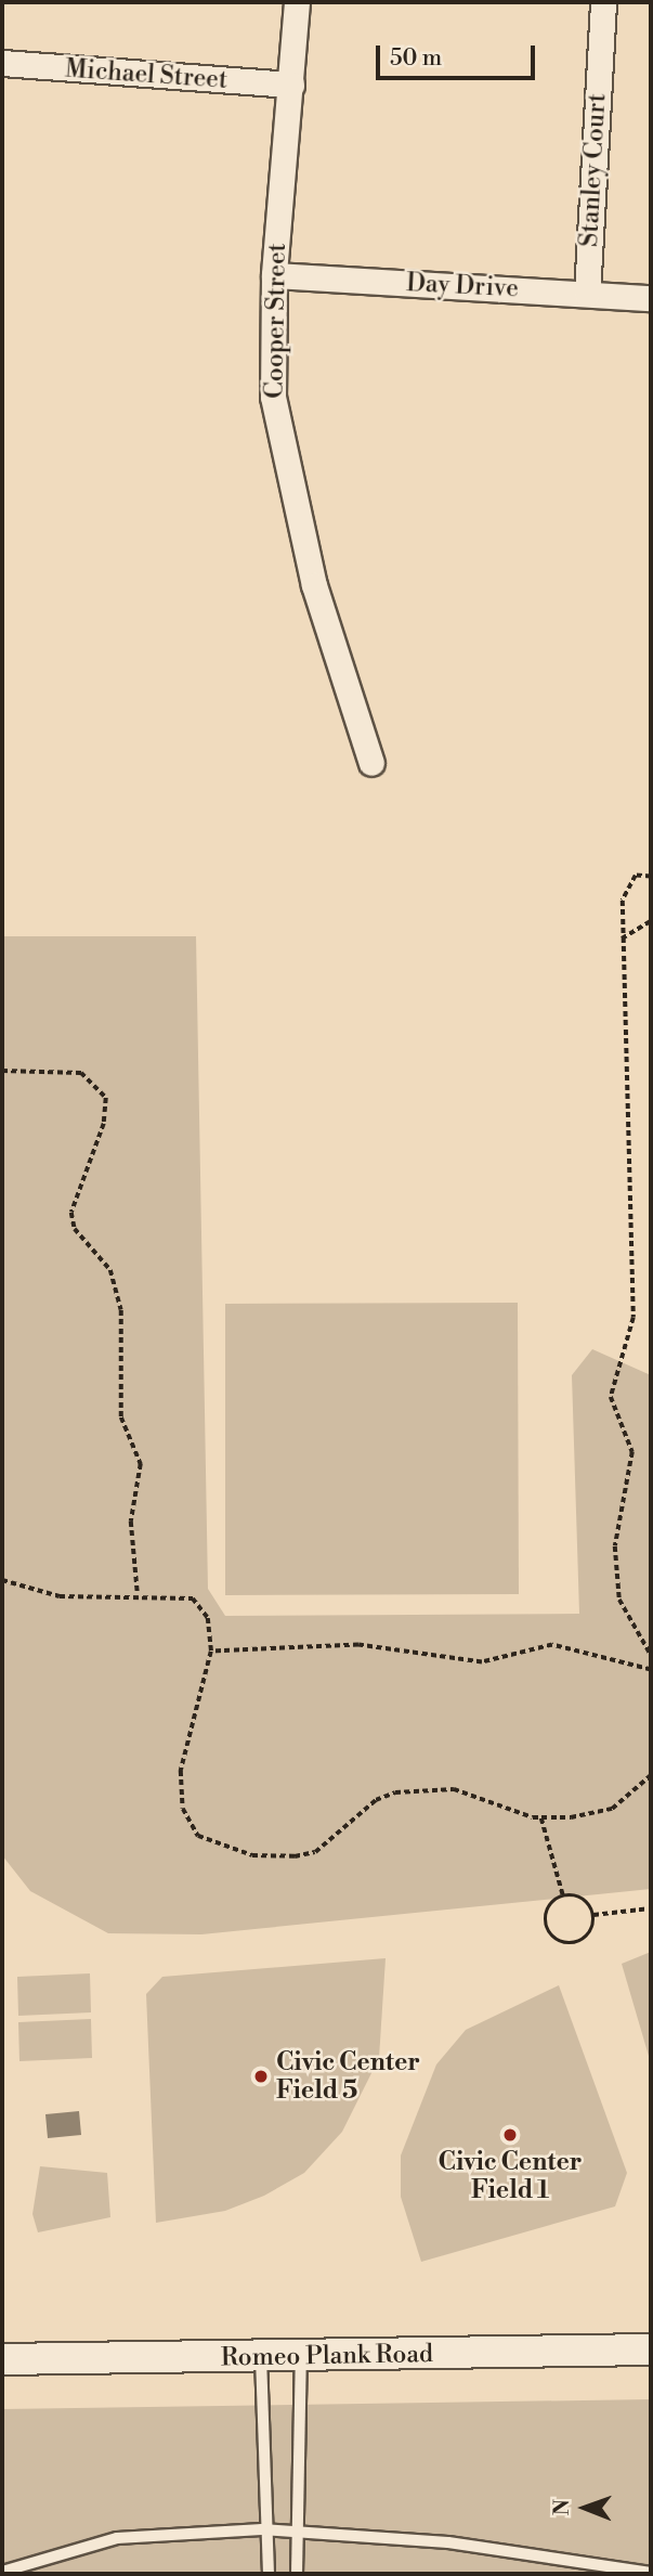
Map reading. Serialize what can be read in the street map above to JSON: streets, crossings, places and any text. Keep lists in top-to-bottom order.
{
  "streets": {
    "street": [
      "Michael Street",
      "Stanley Court",
      "Day Drive",
      "Cooper Street",
      "Romeo Plank Road"
    ]
  },
  "crossings": [
    ["Michael Street", "Cooper Street"],
    ["Stanley Court", "Day Drive"],
    ["Day Drive", "Cooper Street"]
  ],
  "places": ["Civic Center Field 5", "Civic Center Field 1"],
  "scale_bar": "50 m",
  "north": "left"
}
